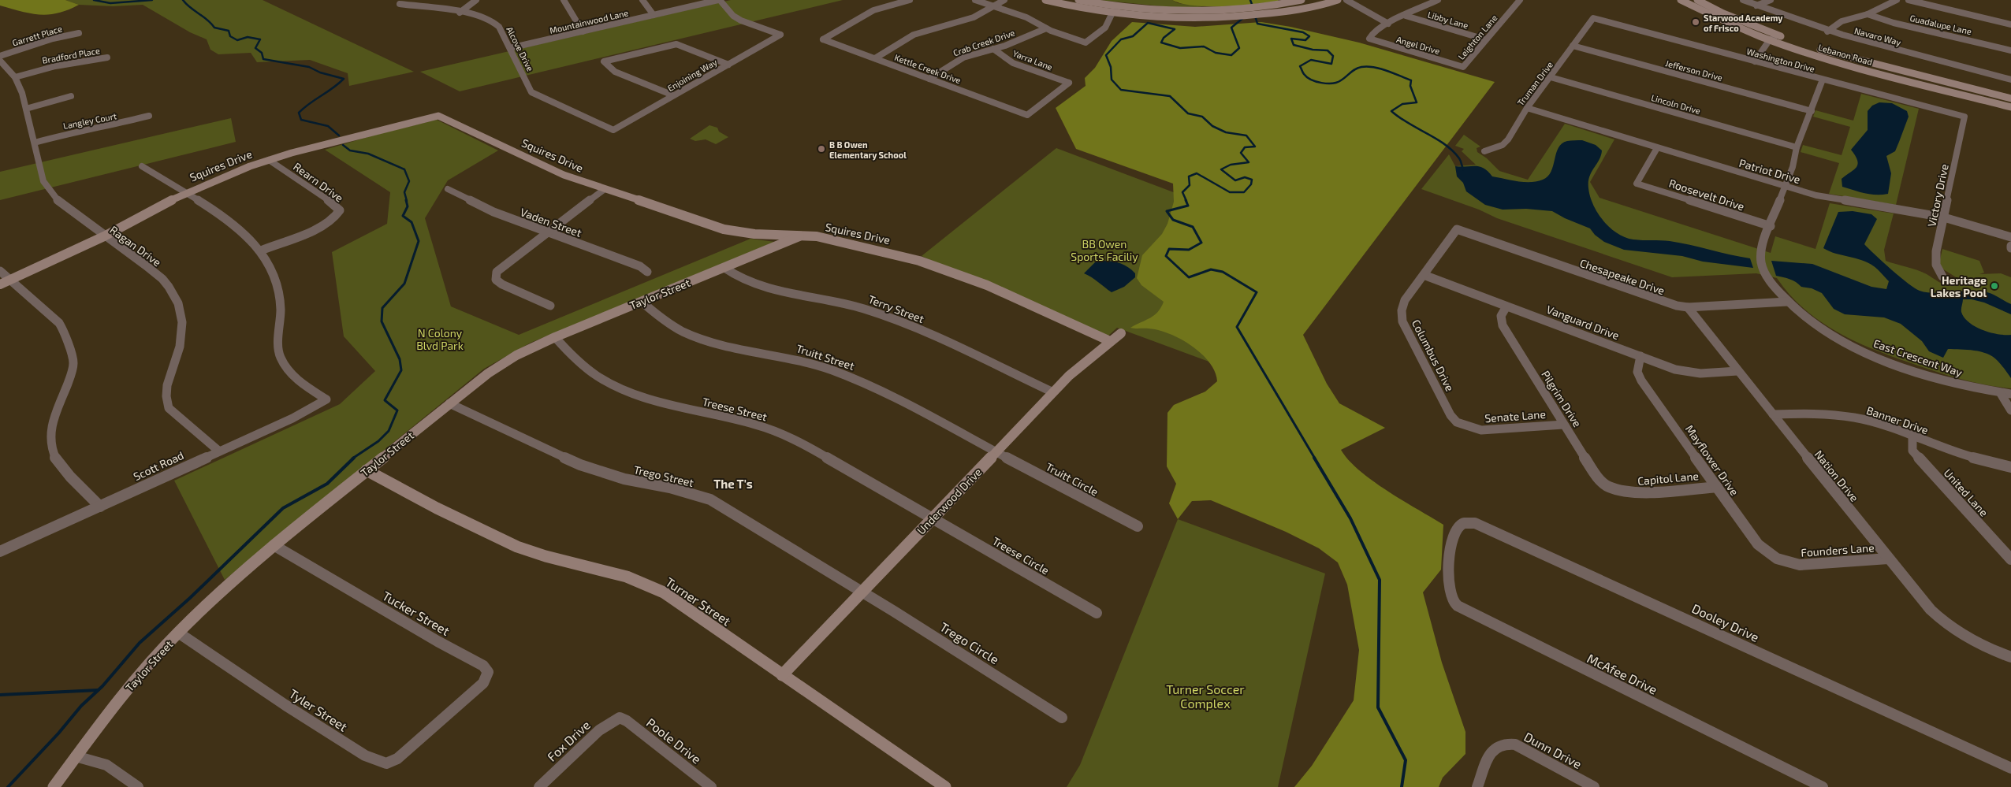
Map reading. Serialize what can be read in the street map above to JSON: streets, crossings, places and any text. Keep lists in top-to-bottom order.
{
  "streets": {
    "street": [
      "Libby Lane",
      "Mountainwood Lane",
      "Guadalupe Lane",
      "Garrett Place",
      "Navaro Way",
      "Leighton Lane",
      "Crab Creek Drive",
      "Angel Drive",
      "Alcove Drive",
      "Lebanon Road",
      "Bradford Place",
      "Yarra Lane",
      "Washington Drive",
      "Kettle Creek Drive",
      "Jefferson Drive",
      "Enjoining Way",
      "Truman Drive",
      "Lincoln Drive",
      "Langley Court",
      "Squires Drive",
      "Patriot Drive",
      "Rearn Drive",
      "Roosevelt Drive",
      "Victory Drive",
      "Vaden Street",
      "Ragan Drive",
      "Chesapeake Drive",
      "Taylor Street",
      "Terry Street",
      "Vanguard Drive",
      "Columbus Drive",
      "Truitt Street",
      "East Crescent Way",
      "Pilgrim Drive",
      "Treese Street",
      "Senate Lane",
      "Banner Drive",
      "Mayflower Drive",
      "Scott Road",
      "Trego Street",
      "Nation Drive",
      "Capitol Lane",
      "Truitt Circle",
      "United Lane",
      "Underwood Drive",
      "Founders Lane",
      "Treese Circle",
      "Turner Street",
      "Tucker Street",
      "Dooley Drive",
      "Trego Circle",
      "McAfee Drive",
      "Tyler Street",
      "Fox Drive",
      "Poole Drive",
      "Dunn Drive"
    ]
  },
  "crossings": [
    ["Libby Lane", "Leighton Lane"],
    ["Mountainwood Lane", "Alcove Drive"],
    ["Mountainwood Lane", "Enjoining Way"],
    ["Leighton Lane", "Angel Drive"],
    ["Crab Creek Drive", "Yarra Lane"],
    ["Crab Creek Drive", "Kettle Creek Drive"],
    ["Alcove Drive", "Enjoining Way"],
    ["Bradford Place", "Ragan Drive"],
    ["Yarra Lane", "Kettle Creek Drive"],
    ["Washington Drive", "Truman Drive"],
    ["Washington Drive", "Victory Drive"],
    ["Washington Drive", "East Crescent Way"],
    ["Jefferson Drive", "Truman Drive"],
    ["Jefferson Drive", "East Crescent Way"],
    ["Truman Drive", "Lincoln Drive"],
    ["Truman Drive", "Patriot Drive"],
    ["Lincoln Drive", "East Crescent Way"],
    ["Langley Court", "Ragan Drive"],
    ["Squires Drive", "Rearn Drive"],
    ["Squires Drive", "Ragan Drive"],
    ["Squires Drive", "Taylor Street"],
    ["Squires Drive", "Underwood Drive"],
    ["Patriot Drive", "Roosevelt Drive"],
    ["Patriot Drive", "Victory Drive"],
    ["Patriot Drive", "East Crescent Way"],
    ["Rearn Drive", "Scott Road"],
    ["Roosevelt Drive", "East Crescent Way"],
    ["Ragan Drive", "Scott Road"],
    ["Chesapeake Drive", "Columbus Drive"],
    ["Chesapeake Drive", "East Crescent Way"],
    ["Chesapeake Drive", "Nation Drive"],
    ["Taylor Street", "Terry Street"],
    ["Taylor Street", "Truitt Street"],
    ["Taylor Street", "Treese Street"],
    ["Taylor Street", "Trego Street"],
    ["Taylor Street", "Turner Street"],
    ["Taylor Street", "Tucker Street"],
    ["Taylor Street", "Tyler Street"],
    ["Terry Street", "Underwood Drive"],
    ["Vanguard Drive", "Columbus Drive"],
    ["Vanguard Drive", "Pilgrim Drive"],
    ["Vanguard Drive", "Mayflower Drive"],
    ["Vanguard Drive", "Nation Drive"],
    ["Columbus Drive", "Senate Lane"],
    ["Truitt Street", "Truitt Circle"],
    ["Truitt Street", "Underwood Drive"],
    ["Pilgrim Drive", "Senate Lane"],
    ["Pilgrim Drive", "Capitol Lane"],
    ["Treese Street", "Underwood Drive"],
    ["Treese Street", "Treese Circle"],
    ["Banner Drive", "Nation Drive"],
    ["Banner Drive", "United Lane"],
    ["Mayflower Drive", "Capitol Lane"],
    ["Mayflower Drive", "Founders Lane"],
    ["Trego Street", "Underwood Drive"],
    ["Trego Street", "Trego Circle"],
    ["Nation Drive", "Founders Lane"],
    ["Truitt Circle", "Underwood Drive"],
    ["Underwood Drive", "Treese Circle"],
    ["Underwood Drive", "Turner Street"],
    ["Underwood Drive", "Trego Circle"],
    ["Tucker Street", "Tyler Street"],
    ["Dooley Drive", "McAfee Drive"],
    ["Fox Drive", "Poole Drive"]
  ],
  "districts": ["The T's"],
  "parks": ["BB Owen Sports Faciliy", "N Colony Blvd Park", "Turner Soccer Complex"],
  "places": ["Starwood Academy of Frisco", "B B Owen Elementary School", "Heritage Lakes Pool"]
}
